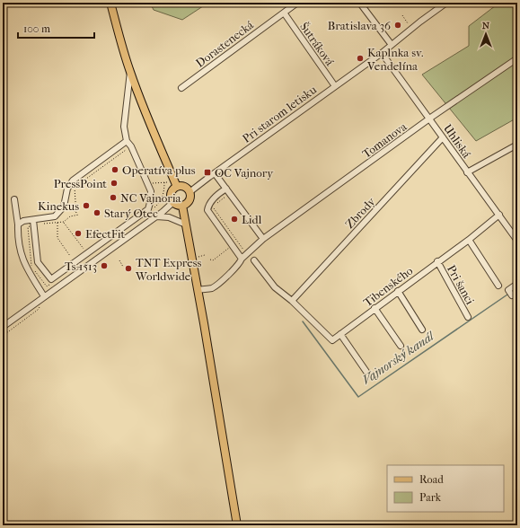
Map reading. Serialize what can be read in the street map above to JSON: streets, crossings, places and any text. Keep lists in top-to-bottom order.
{
  "streets": {
    "main road": ["Pri starom letisku"],
    "street": [
      "Dorastenecká",
      "Šutráková",
      "Tomanova",
      "Uhliská",
      "Zbrody",
      "Pri šanci",
      "Tibenského"
    ]
  },
  "crossings": [
    ["Dorastenecká", "Šutráková"],
    ["Šutráková", "Pri starom letisku"],
    ["Pri starom letisku", "Uhliská"],
    ["Tomanova", "Uhliská"],
    ["Uhliská", "Zbrody"],
    ["Uhliská", "Tibenského"],
    ["Pri šanci", "Tibenského"]
  ],
  "water": ["Vajnorský kanál"],
  "places": {
    "other": [
      "Bratislava 36",
      "Kaplnka sv. Vendelína",
      "Operatíva plus",
      "PressPoint",
      "NC Vajnoria",
      "Kinekus",
      "Starý Otec",
      "Lidl",
      "EfectFit",
      "Ts-1513",
      "TNT Express Worldwide"
    ],
    "transit": ["OC Vajnory"]
  },
  "legend": ["Road", "Park"],
  "scale_bar": "100 m",
  "north": "top"
}
